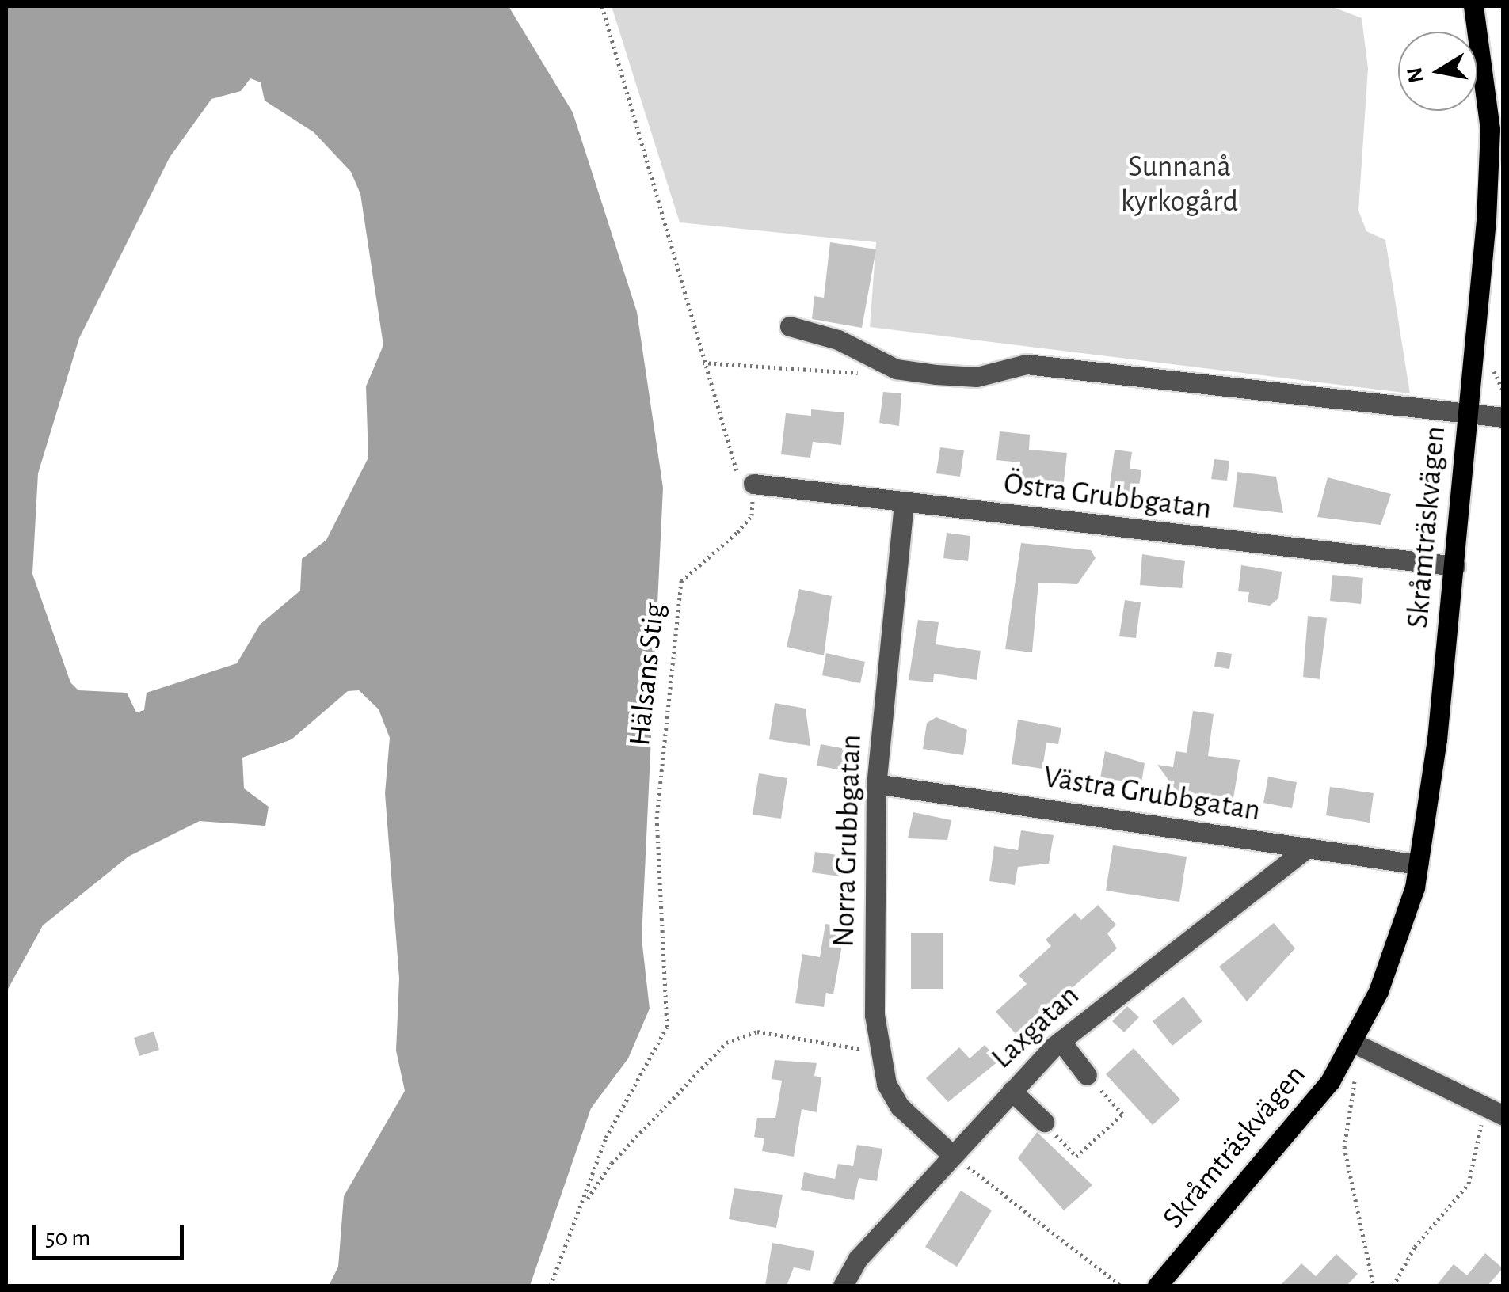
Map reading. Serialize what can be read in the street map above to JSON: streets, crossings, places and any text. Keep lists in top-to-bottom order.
{
  "streets": {
    "main road": ["Skråmträskvägen"],
    "street": [
      "Östra Grubbgatan",
      "Västra Grubbgatan",
      "Norra Grubbgatan",
      "Laxgatan"
    ],
    "path": ["Hälsans Stig"]
  },
  "crossings": [
    ["Östra Grubbgatan", "Skråmträskvägen"],
    ["Östra Grubbgatan", "Hälsans Stig"],
    ["Östra Grubbgatan", "Norra Grubbgatan"],
    ["Skråmträskvägen", "Västra Grubbgatan"],
    ["Västra Grubbgatan", "Norra Grubbgatan"],
    ["Västra Grubbgatan", "Laxgatan"],
    ["Norra Grubbgatan", "Laxgatan"]
  ],
  "parks": ["Sunnanå kyrkogård"],
  "scale_bar": "50 m",
  "north": "left"
}
